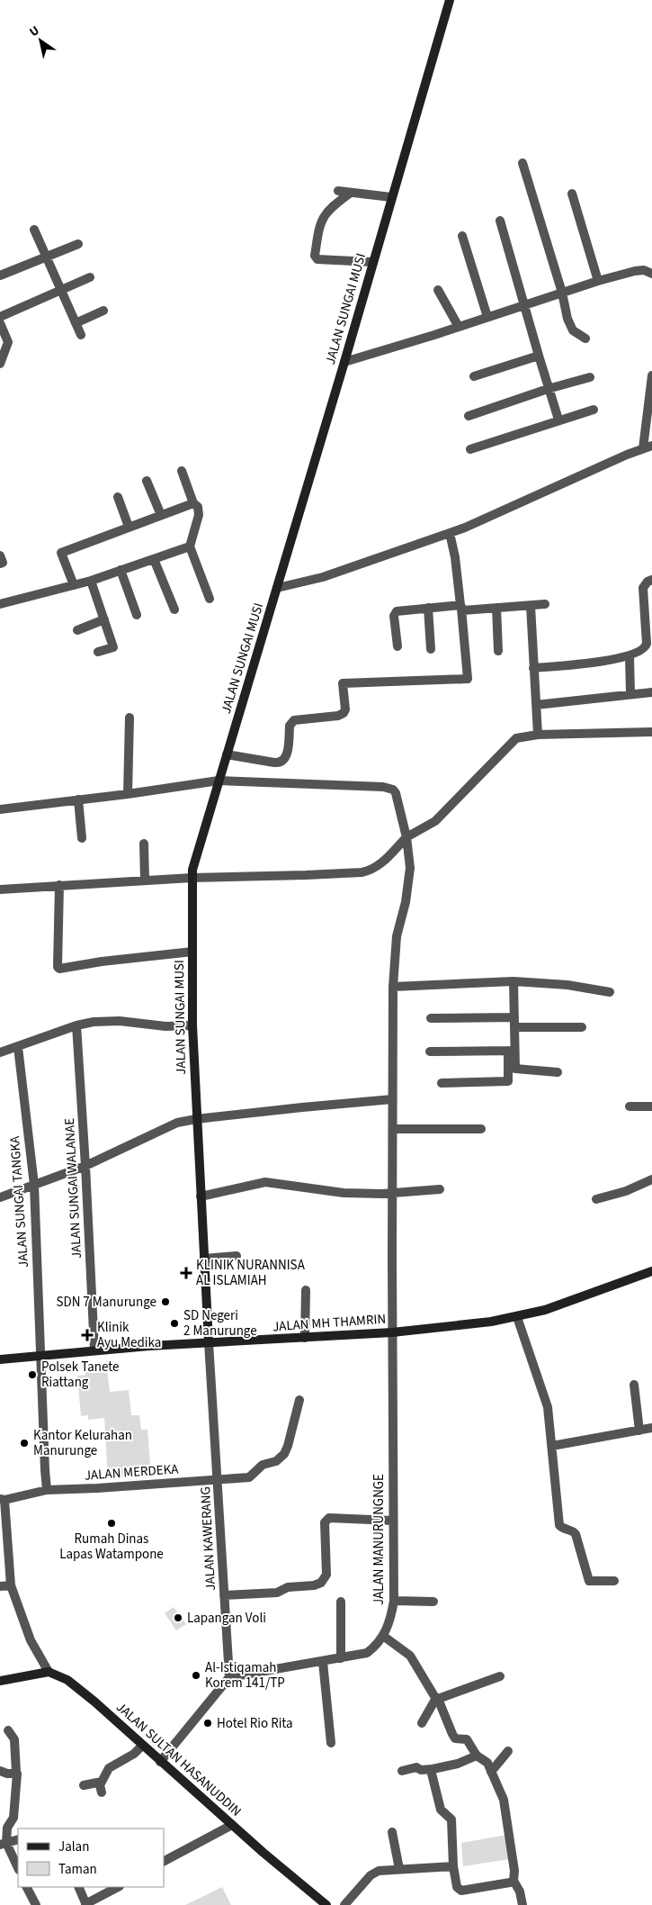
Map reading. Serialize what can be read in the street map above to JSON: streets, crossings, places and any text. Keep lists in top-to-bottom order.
{
  "streets": {
    "street": [
      "JALAN SUNGAI MUSI",
      "JALAN SUNGAI WALANAE",
      "JALAN SUNGAI TANGKA",
      "JALAN MH THAMRIN",
      "JALAN MERDEKA",
      "JALAN KAWERANG",
      "JALAN MANURUNGNGE",
      "JALAN SULTAN HASANUDDIN"
    ]
  },
  "crossings": [
    ["JALAN SUNGAI MUSI", "JALAN MH THAMRIN"],
    ["JALAN SUNGAI MUSI", "JALAN KAWERANG"],
    ["JALAN SUNGAI MUSI", "JALAN MANURUNGNGE"],
    ["JALAN SUNGAI WALANAE", "JALAN MH THAMRIN"],
    ["JALAN SUNGAI TANGKA", "JALAN MH THAMRIN"],
    ["JALAN SUNGAI TANGKA", "JALAN MERDEKA"],
    ["JALAN MH THAMRIN", "JALAN KAWERANG"],
    ["JALAN MH THAMRIN", "JALAN MANURUNGNGE"],
    ["JALAN MERDEKA", "JALAN KAWERANG"],
    ["JALAN KAWERANG", "JALAN MANURUNGNGE"]
  ],
  "places": {
    "health": ["KLINIK NURANNISA AL ISLAMIAH", "Klinik Ayu Medika"],
    "other": [
      "SDN 7 Manurunge",
      "SD Negeri 2 Manurunge",
      "Polsek Tanete Riattang",
      "Kantor Kelurahan Manurunge",
      "Rumah Dinas Lapas Watampone",
      "Lapangan Voli",
      "Al-Istiqamah Korem 141/TP",
      "Hotel Rio Rita"
    ]
  },
  "legend": ["Jalan", "Taman"],
  "north": "top left"
}
